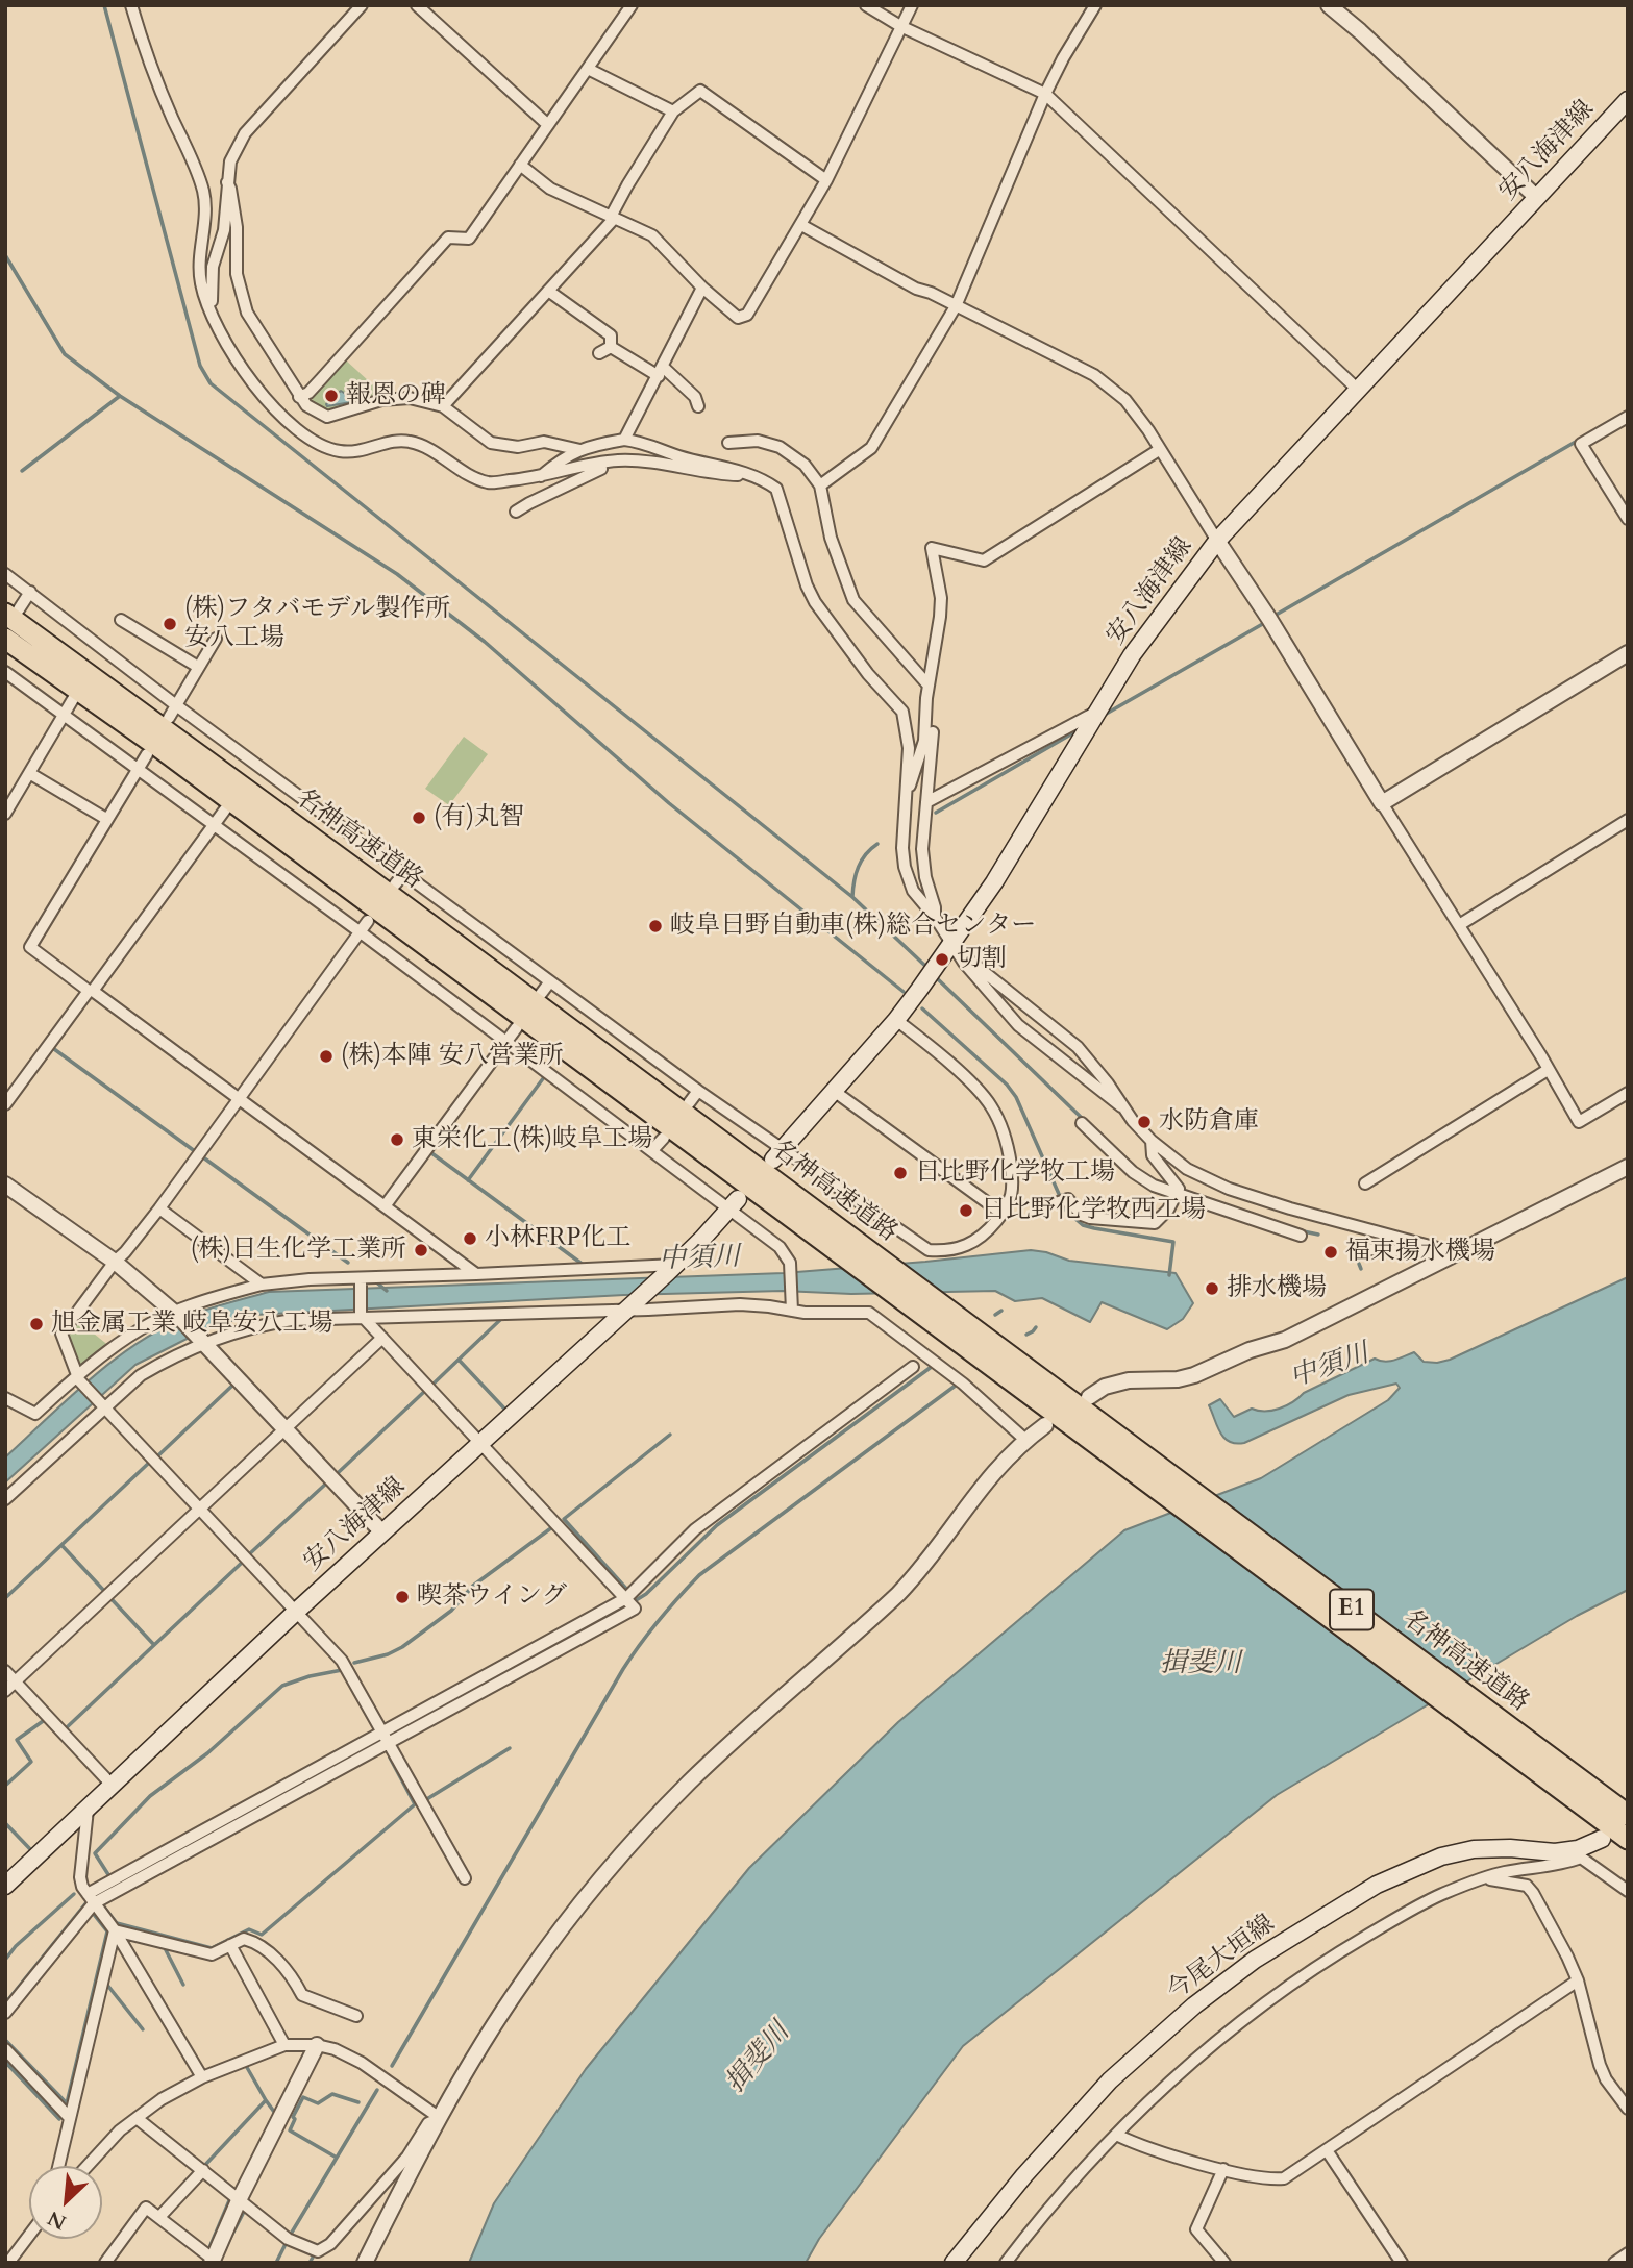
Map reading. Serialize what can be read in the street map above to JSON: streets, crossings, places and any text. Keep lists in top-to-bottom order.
{
  "streets": {
    "highway": ["名神高速道路", "E1"],
    "main road": ["安八海津線", "今尾大垣線"]
  },
  "water": ["中須川", "揖斐川"],
  "places": [
    "報恩の碑",
    "(株)フタバモデル製作所 安八工場",
    "(有)丸智",
    "岐阜日野自動車(株)総合センター",
    "切割",
    "(株)本陣 安八営業所",
    "水防倉庫",
    "東栄化工(株)岐阜工場",
    "日比野化学牧工場",
    "日比野化学牧西工場",
    "小林FRP化工",
    "(株)日生化学工業所",
    "福束揚水機場",
    "排水機場",
    "旭金属工業 岐阜安八工場",
    "喫茶ウイング"
  ],
  "north": "bottom left"
}
